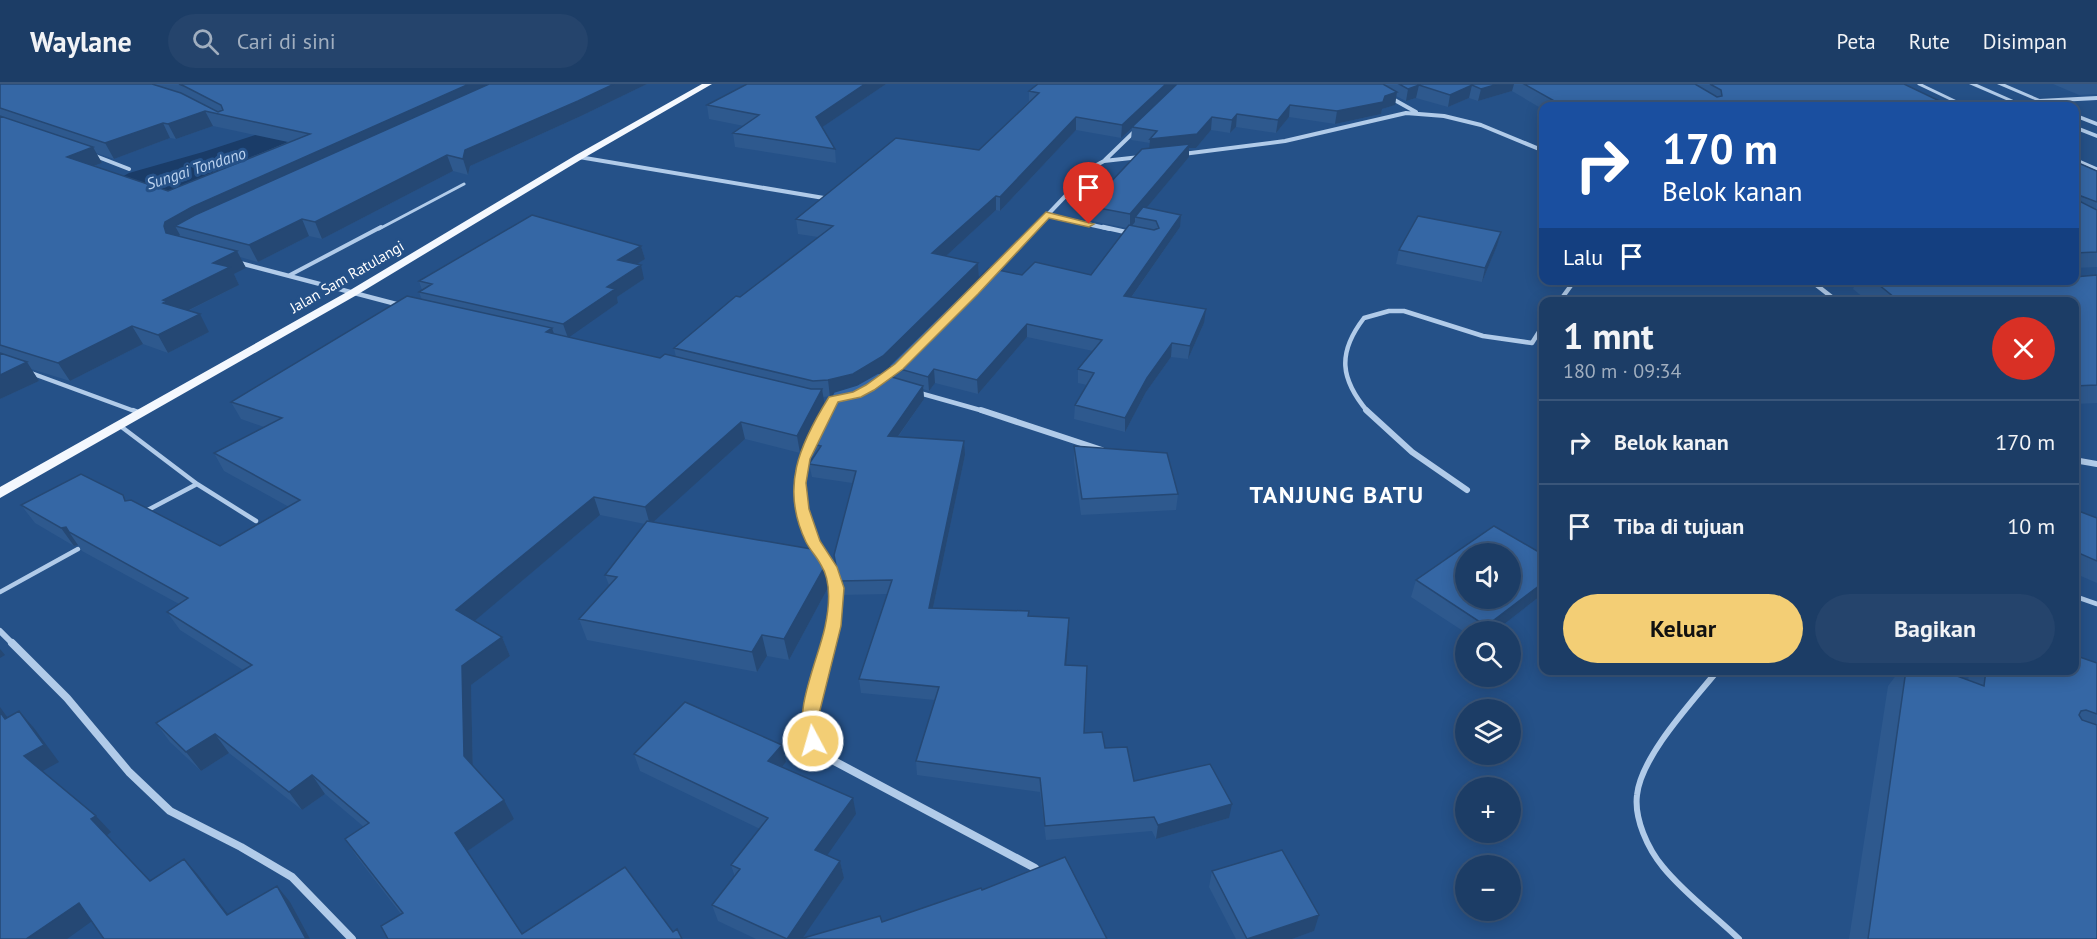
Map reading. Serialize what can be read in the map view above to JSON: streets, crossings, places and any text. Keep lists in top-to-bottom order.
{
  "streets": {
    "main road": ["Jalan Sam Ratulangi"]
  },
  "districts": ["TANJUNG BATU"],
  "water": ["Sungai Tondano"],
  "page": {
    "header": "Waylane",
    "search": "Cari di sini",
    "nav": ["Peta", "Rute", "Disimpan"],
    "turn": ["170 m", "Belok kanan"],
    "then": "Lalu",
    "heading": ["1 mnt", "180 m · 09:34"],
    "list": [
      {
        "name": "Belok kanan",
        "value": "170 m"
      },
      {
        "name": "Tiba di tujuan",
        "value": "10 m"
      }
    ],
    "map_buttons": ["+", "−"],
    "buttons": ["Keluar", "Bagikan"]
  }
}
